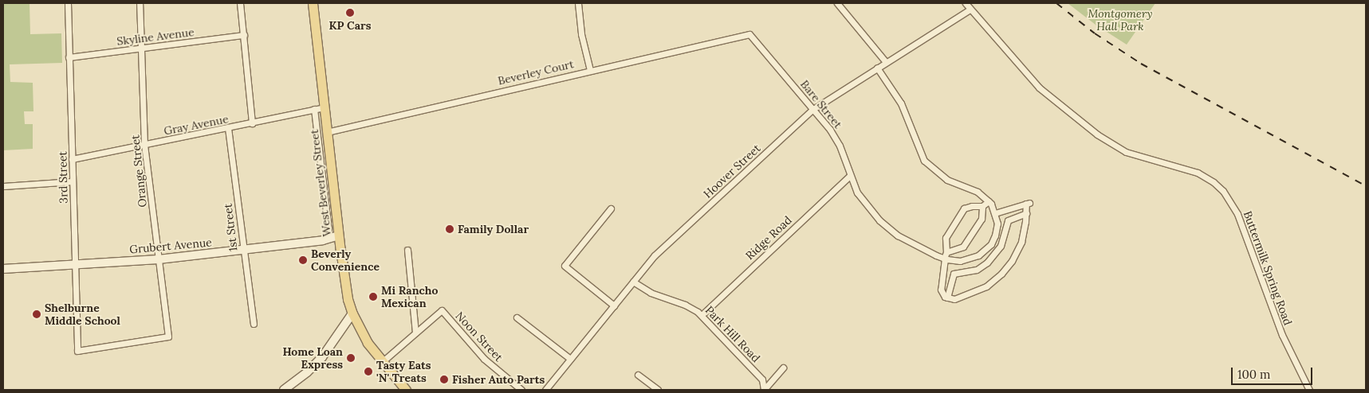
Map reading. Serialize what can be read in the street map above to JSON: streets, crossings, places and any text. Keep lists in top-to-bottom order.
{
  "streets": {
    "main road": ["West Beverley Street"],
    "street": [
      "Skyline Avenue",
      "Beverley Court",
      "Bare Street",
      "Gray Avenue",
      "Orange Street",
      "Hoover Street",
      "3rd Street",
      "1st Street",
      "Ridge Road",
      "Grubert Avenue",
      "Buttermilk Spring Road",
      "Park Hill Road",
      "Noon Street"
    ]
  },
  "crossings": [
    ["Skyline Avenue", "Orange Street"],
    ["Skyline Avenue", "3rd Street"],
    ["Beverley Court", "Bare Street"],
    ["Beverley Court", "West Beverley Street"],
    ["Bare Street", "Hoover Street"],
    ["Bare Street", "Ridge Road"],
    ["Gray Avenue", "Orange Street"],
    ["Gray Avenue", "3rd Street"],
    ["Gray Avenue", "West Beverley Street"],
    ["Gray Avenue", "1st Street"],
    ["Orange Street", "3rd Street"],
    ["Orange Street", "Grubert Avenue"],
    ["Hoover Street", "Buttermilk Spring Road"],
    ["Hoover Street", "Park Hill Road"],
    ["3rd Street", "Grubert Avenue"],
    ["West Beverley Street", "Grubert Avenue"],
    ["1st Street", "Grubert Avenue"],
    ["Ridge Road", "Park Hill Road"]
  ],
  "parks": ["Montgomery Hall Park"],
  "places": [
    "KP Cars",
    "Family Dollar",
    "Beverly Convenience",
    "Mi Rancho Mexican",
    "Shelburne Middle School",
    "Home Loan Express",
    "Tasty Eats 'N' Treats",
    "Fisher Auto Parts"
  ],
  "scale_bar": "100 m"
}
